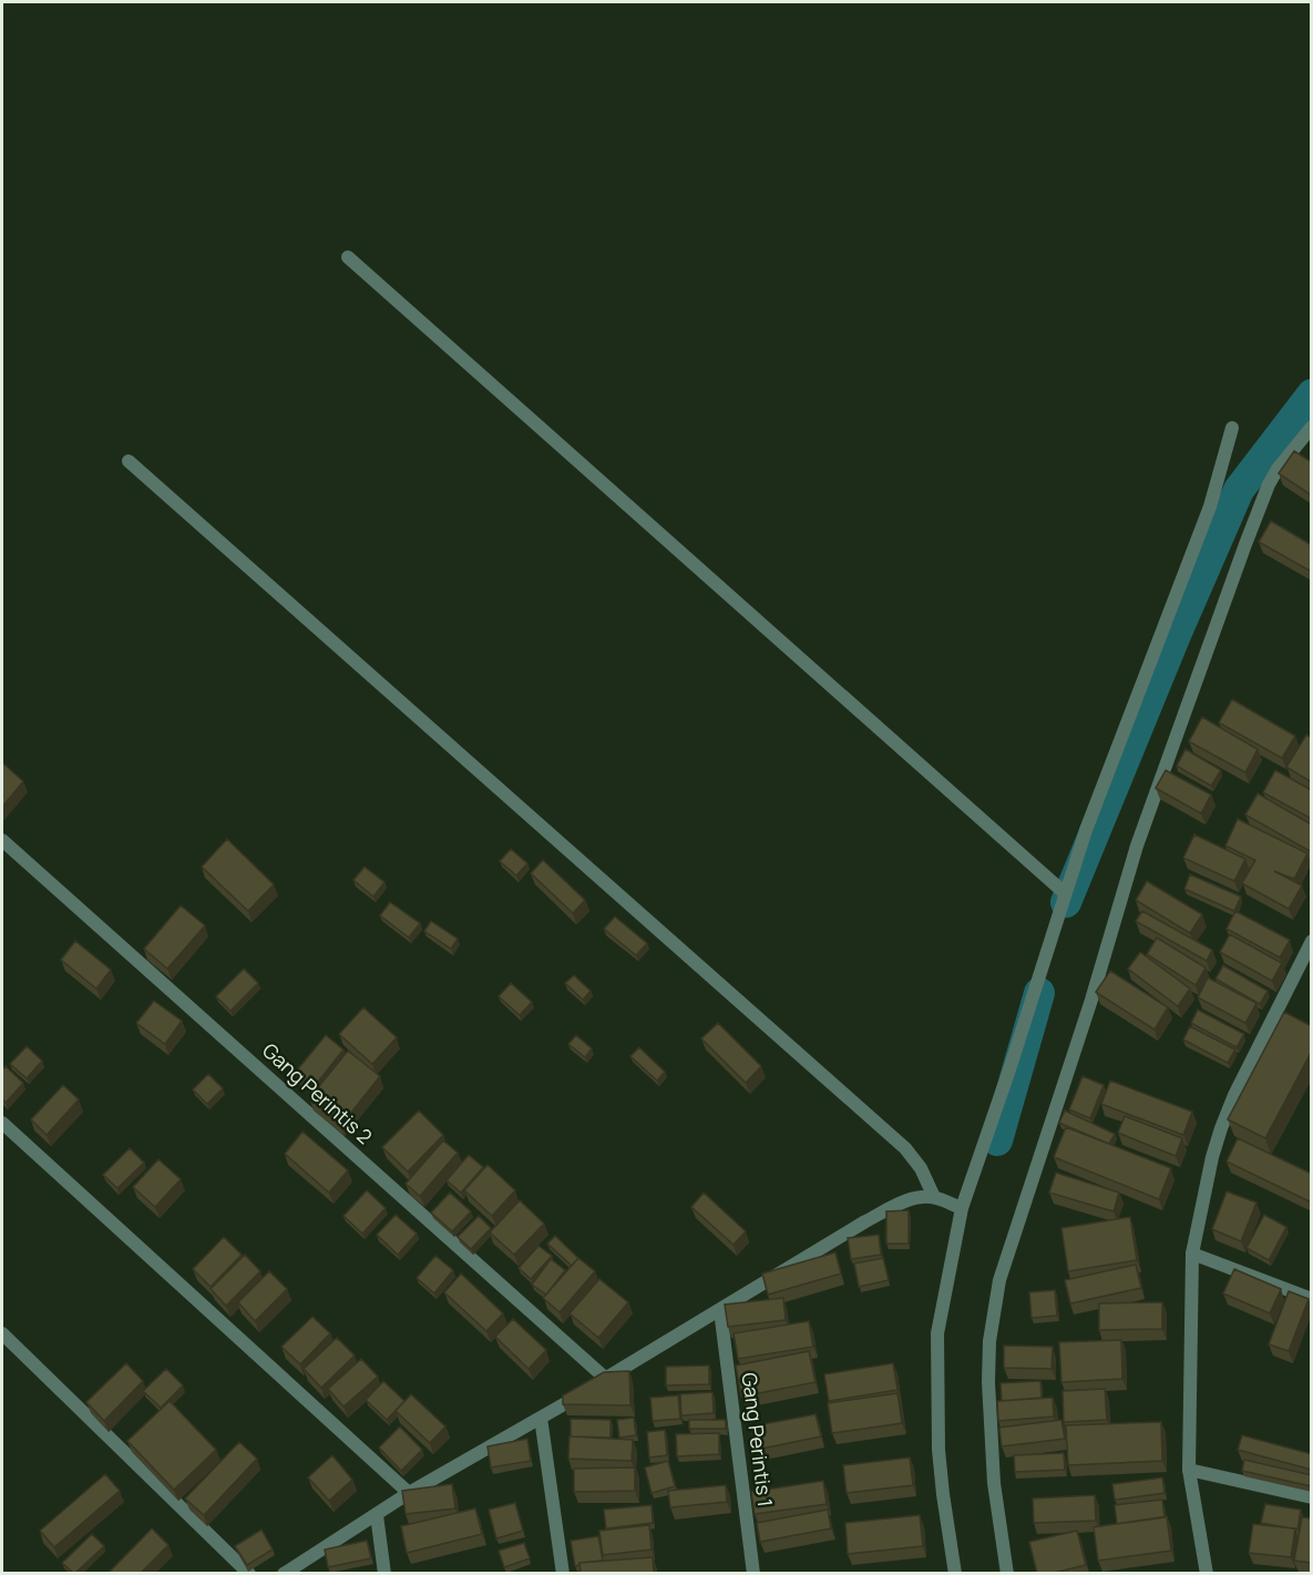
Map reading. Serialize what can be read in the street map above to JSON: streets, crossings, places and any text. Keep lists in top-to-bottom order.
{
  "streets": {
    "street": ["Gang Perintis 2", "Gang Perintis 1"]
  }
}
